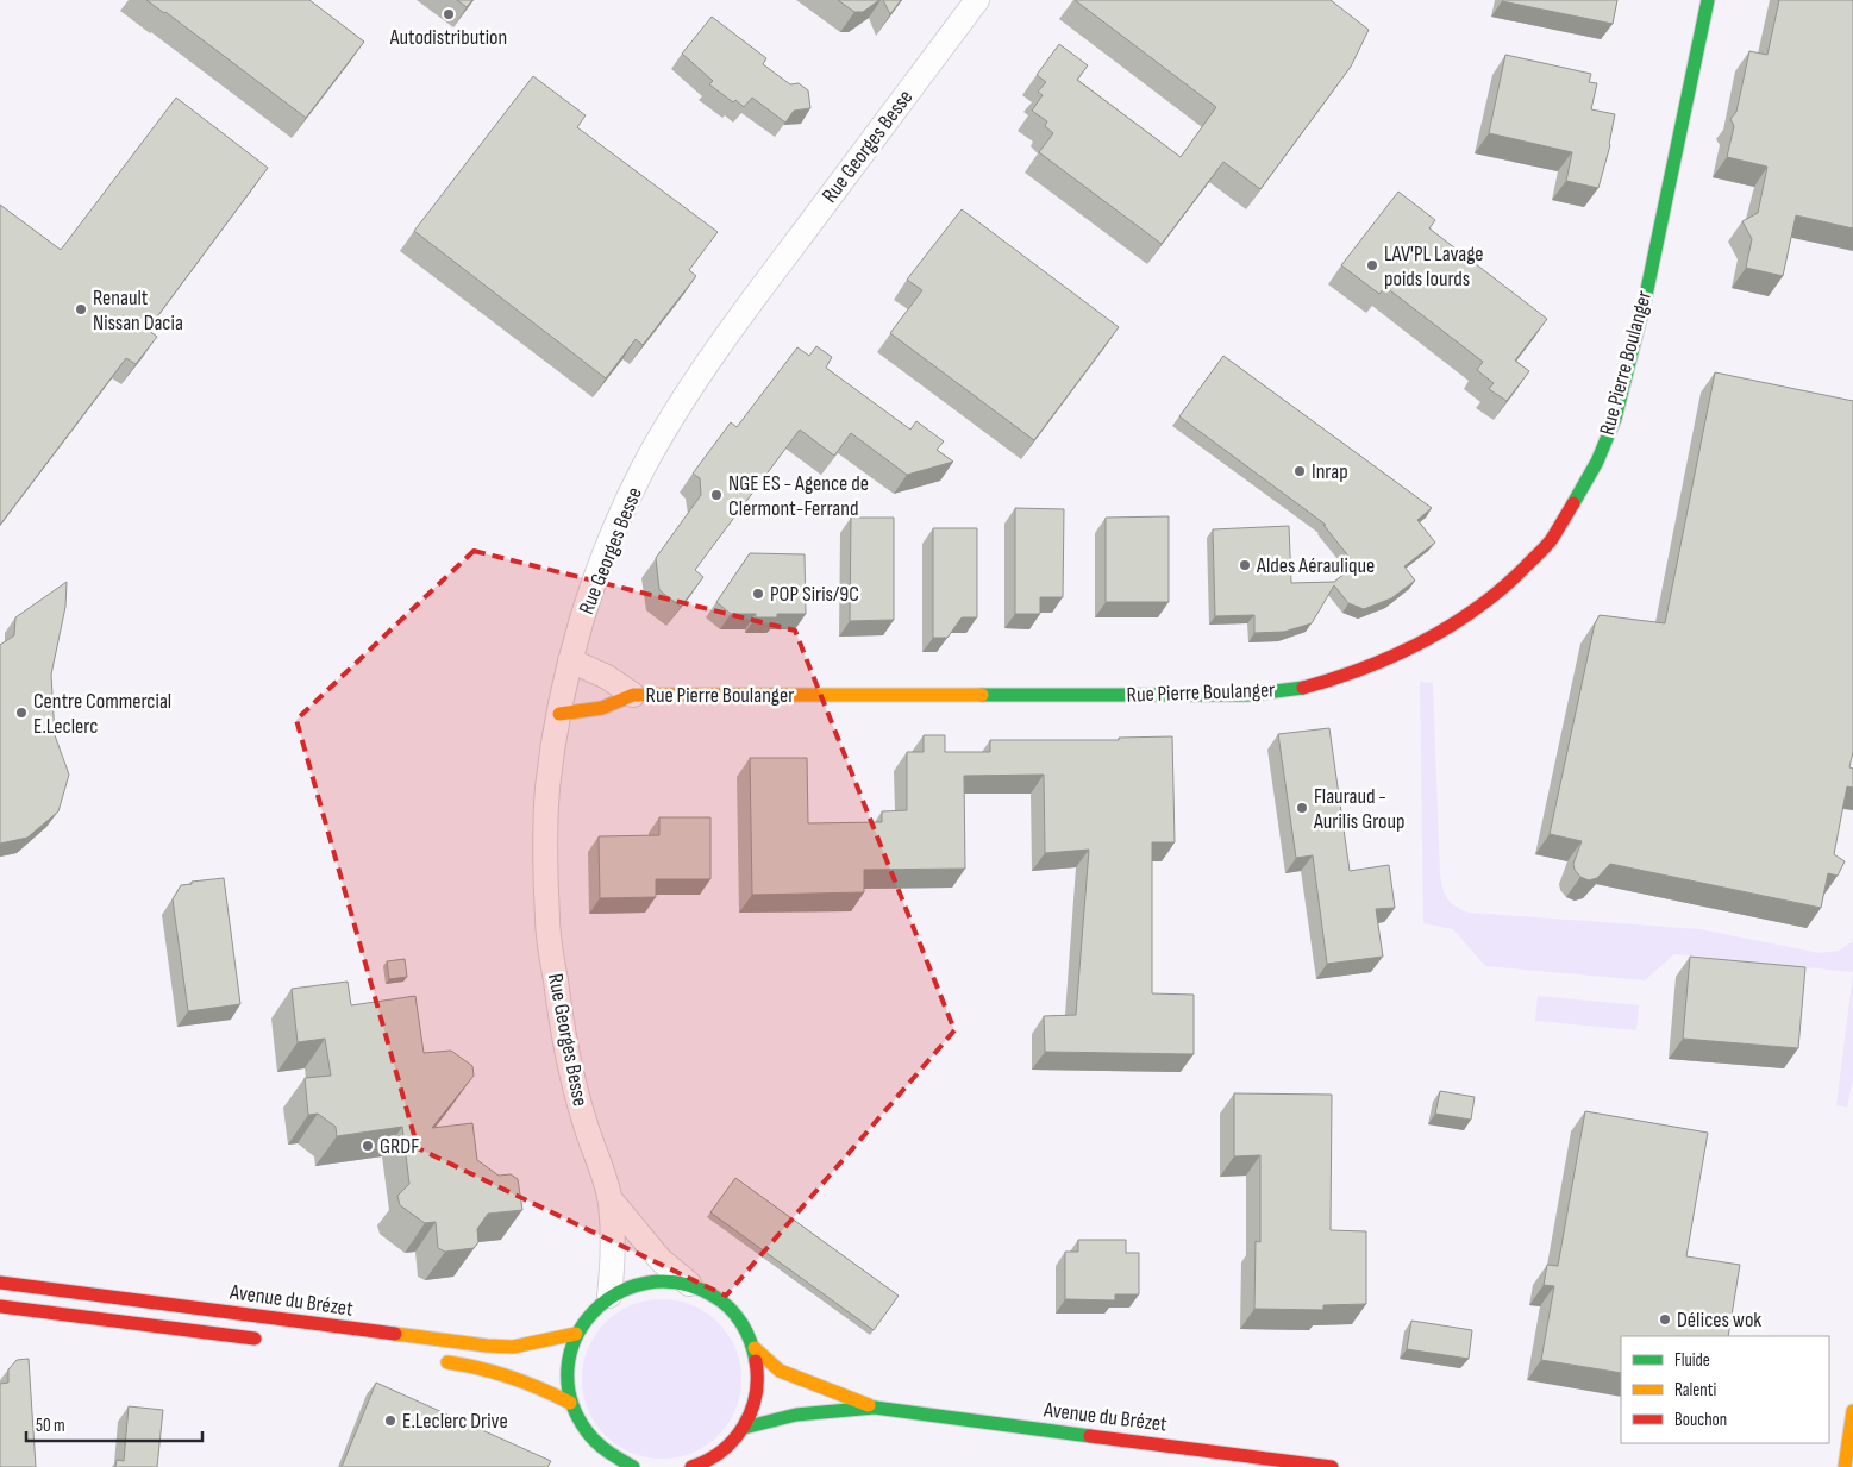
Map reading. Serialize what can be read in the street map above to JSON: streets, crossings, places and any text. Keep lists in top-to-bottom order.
{
  "streets": {
    "main road": ["Rue Pierre Boulanger", "Avenue du Brézet"],
    "street": ["Rue Georges Besse"]
  },
  "crossings": [
    ["Rue Georges Besse", "Rue Pierre Boulanger"]
  ],
  "places": [
    "Autodistribution",
    "LAV'PL Lavage poids lourds",
    "Renault Nissan Dacia",
    "Inrap",
    "NGE ES - Agence de Clermont-Ferrand",
    "Aldes Aéraulique",
    "POP Siris/9C",
    "Centre Commercial E.Leclerc",
    "Flauraud - Aurilis Group",
    "GRDF",
    "Délices wok",
    "E.Leclerc Drive"
  ],
  "legend": ["Fluide", "Ralenti", "Bouchon"],
  "scale_bar": "50 m"
}
